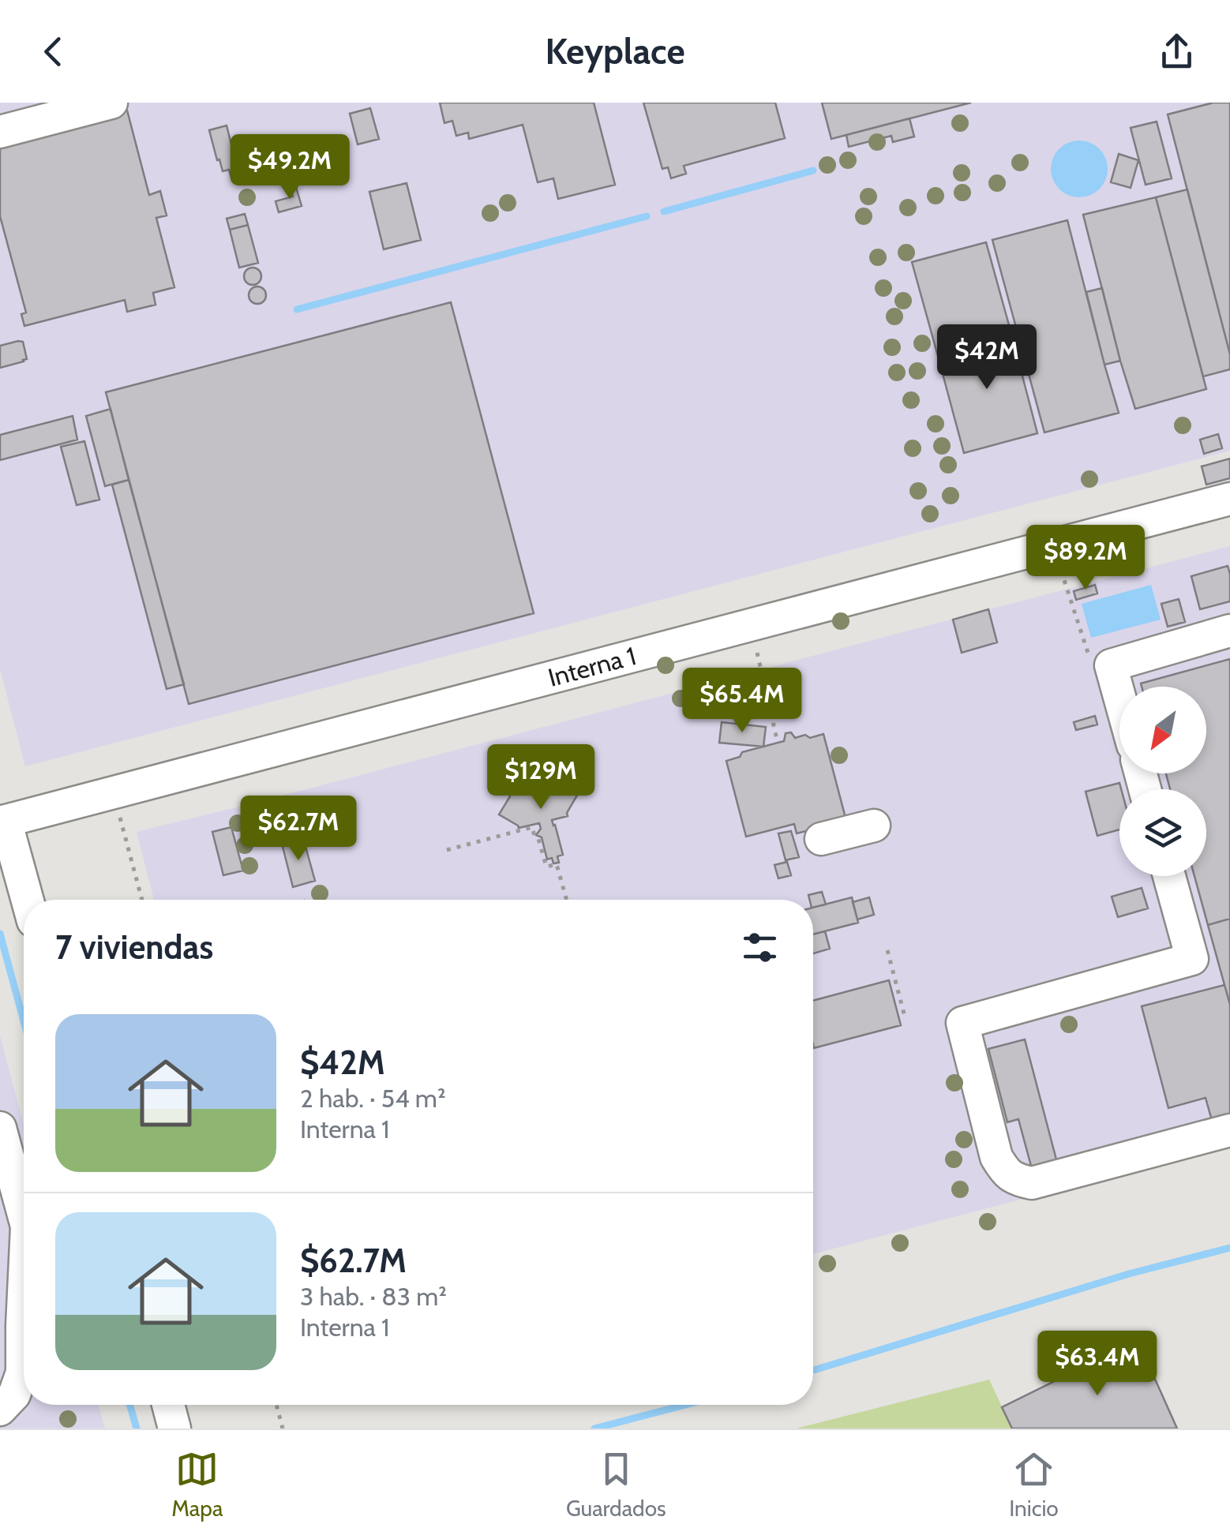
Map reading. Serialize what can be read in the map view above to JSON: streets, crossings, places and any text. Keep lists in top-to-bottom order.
{
  "streets": {
    "street": ["Interna 1"]
  },
  "north": "bottom left",
  "page": {
    "header": "Keyplace",
    "price": [
      "$49.2M",
      "$42M",
      "$89.2M",
      "$65.4M",
      "$129M",
      "$62.7M",
      "$63.4M"
    ],
    "heading": "7 viviendas",
    "list": [
      {
        "name": "$42M",
        "note": "2 hab. · 54 m² · Interna 1"
      },
      {
        "name": "$62.7M",
        "note": "3 hab. · 83 m² · Interna 1"
      }
    ],
    "tabs": ["Mapa", "Guardados", "Inicio"]
  }
}
